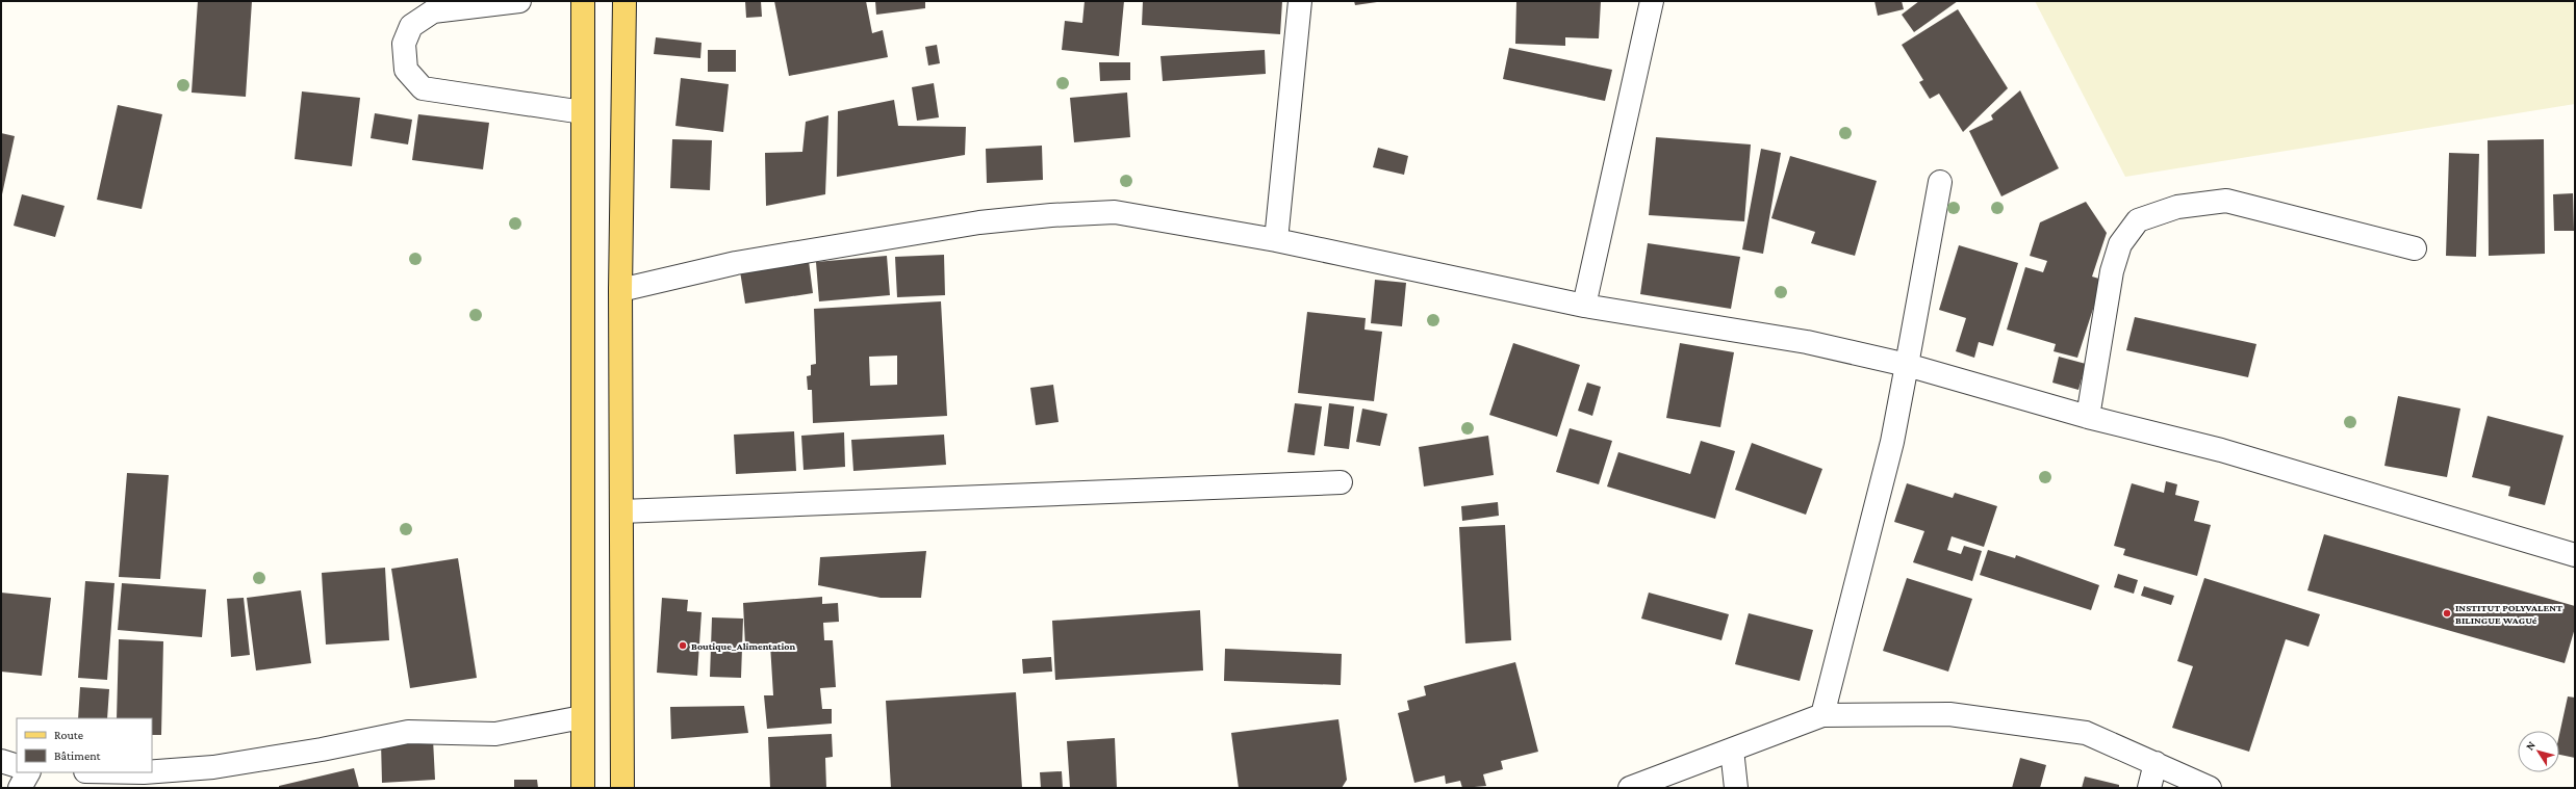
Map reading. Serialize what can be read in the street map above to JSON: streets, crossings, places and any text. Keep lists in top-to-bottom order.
{
  "places": ["INSTITUT POLYVALENT BILINGUE WAGUé", "Boutique_Alimentation"],
  "legend": ["Route", "Bâtiment"],
  "north": "top left"
}
